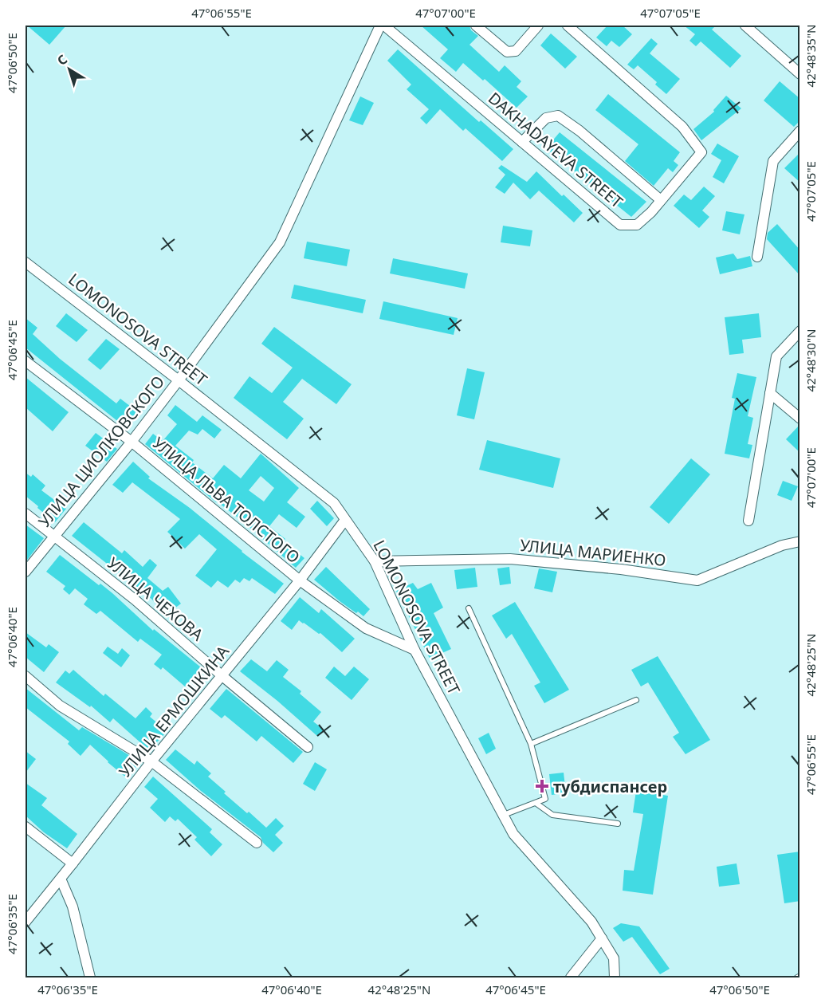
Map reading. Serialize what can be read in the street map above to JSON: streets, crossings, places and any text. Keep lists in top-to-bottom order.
{
  "streets": {
    "street": [
      "DAKHADAYEVA STREET",
      "LOMONOSOVA STREET",
      "УЛИЦА ЦИОЛКОВСКОГО",
      "УЛИЦА ЛЬВА ТОЛСТОГО",
      "УЛИЦА МАРИЕНКО",
      "УЛИЦА ЧЕХОВА",
      "УЛИЦА ЕРМОШКИНА"
    ]
  },
  "crossings": [
    ["LOMONOSOVA STREET", "УЛИЦА ЦИОЛКОВСКОГО"],
    ["LOMONOSOVA STREET", "УЛИЦА ЛЬВА ТОЛСТОГО"],
    ["LOMONOSOVA STREET", "УЛИЦА МАРИЕНКО"],
    ["LOMONOSOVA STREET", "УЛИЦА ЕРМОШКИНА"],
    ["УЛИЦА ЦИОЛКОВСКОГО", "УЛИЦА ЛЬВА ТОЛСТОГО"],
    ["УЛИЦА ЦИОЛКОВСКОГО", "УЛИЦА ЧЕХОВА"],
    ["УЛИЦА ЛЬВА ТОЛСТОГО", "УЛИЦА ЕРМОШКИНА"],
    ["УЛИЦА ЧЕХОВА", "УЛИЦА ЕРМОШКИНА"]
  ],
  "places": {
    "health": ["тубдиспансер"]
  },
  "north": "top left",
  "coordinates": [
    "47°06'55\"E",
    "47°07'00\"E",
    "47°07'05\"E",
    "42°48'35\"N",
    "47°06'50\"E",
    "47°06'45\"E",
    "42°48'30\"N",
    "47°06'40\"E",
    "42°48'25\"N",
    "47°06'35\"E"
  ]
}
